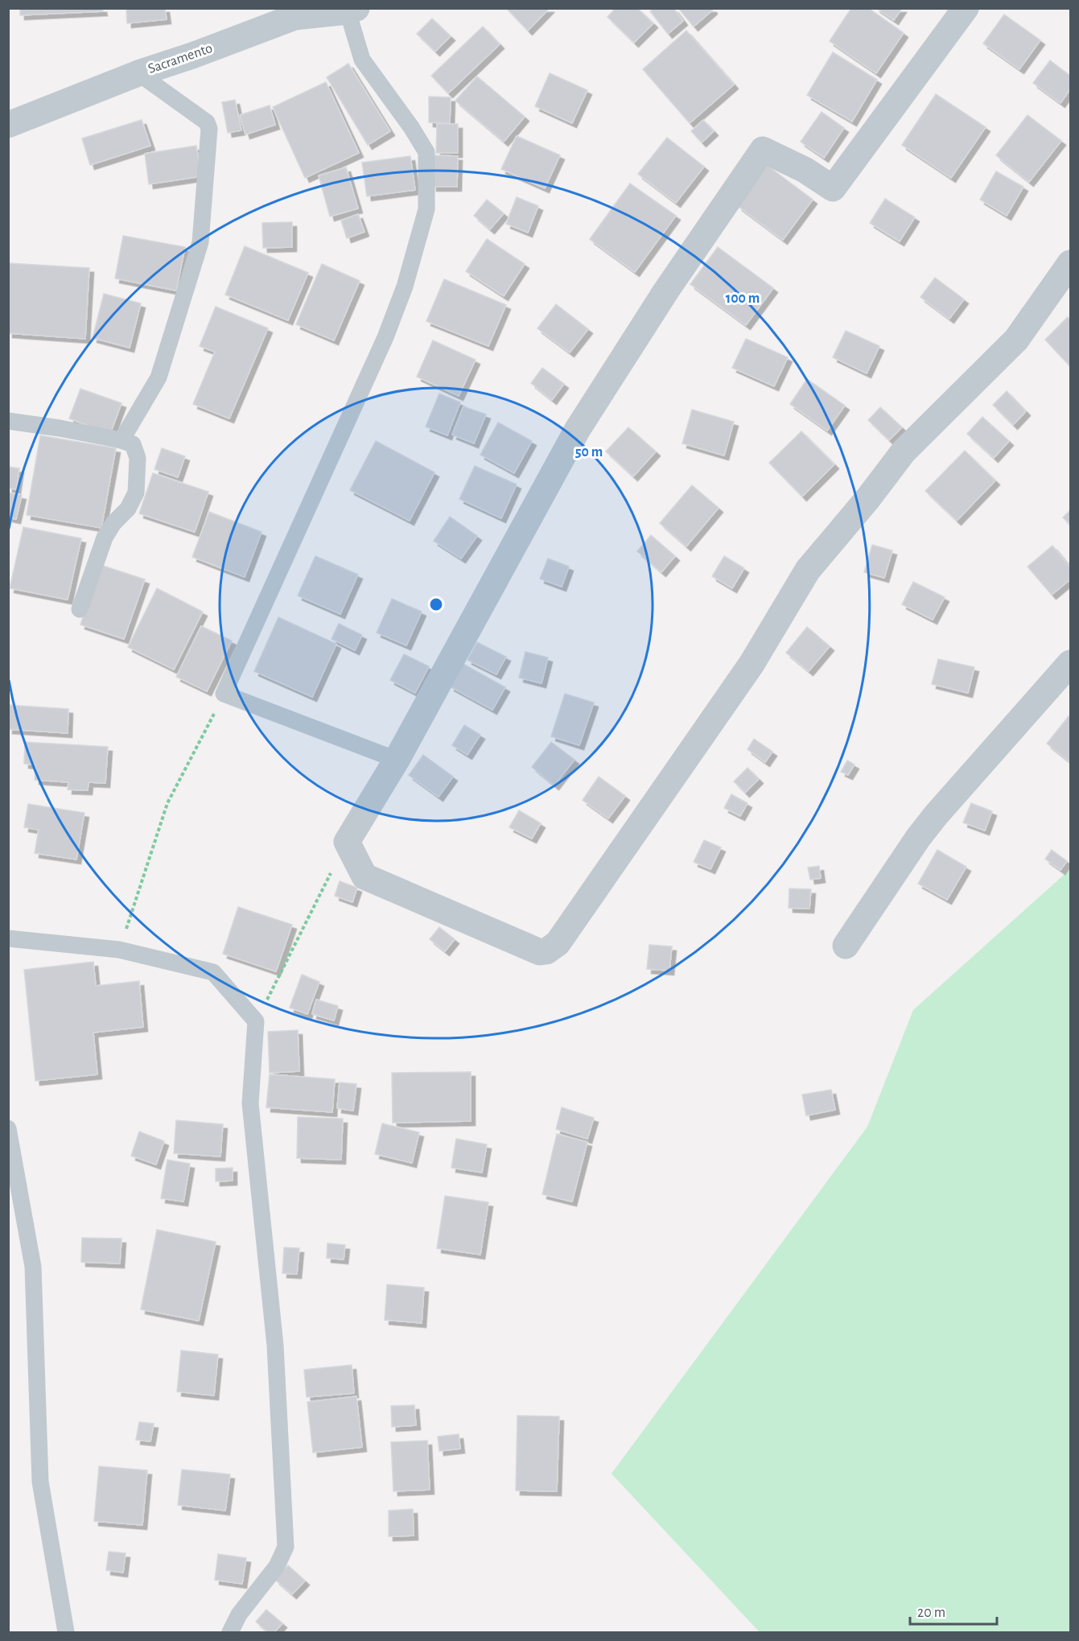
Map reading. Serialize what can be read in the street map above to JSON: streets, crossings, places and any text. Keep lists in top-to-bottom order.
{
  "streets": {
    "street": ["Sacramento"]
  },
  "scale_bar": "20 m",
  "rings": ["100 m", "50 m"]
}
